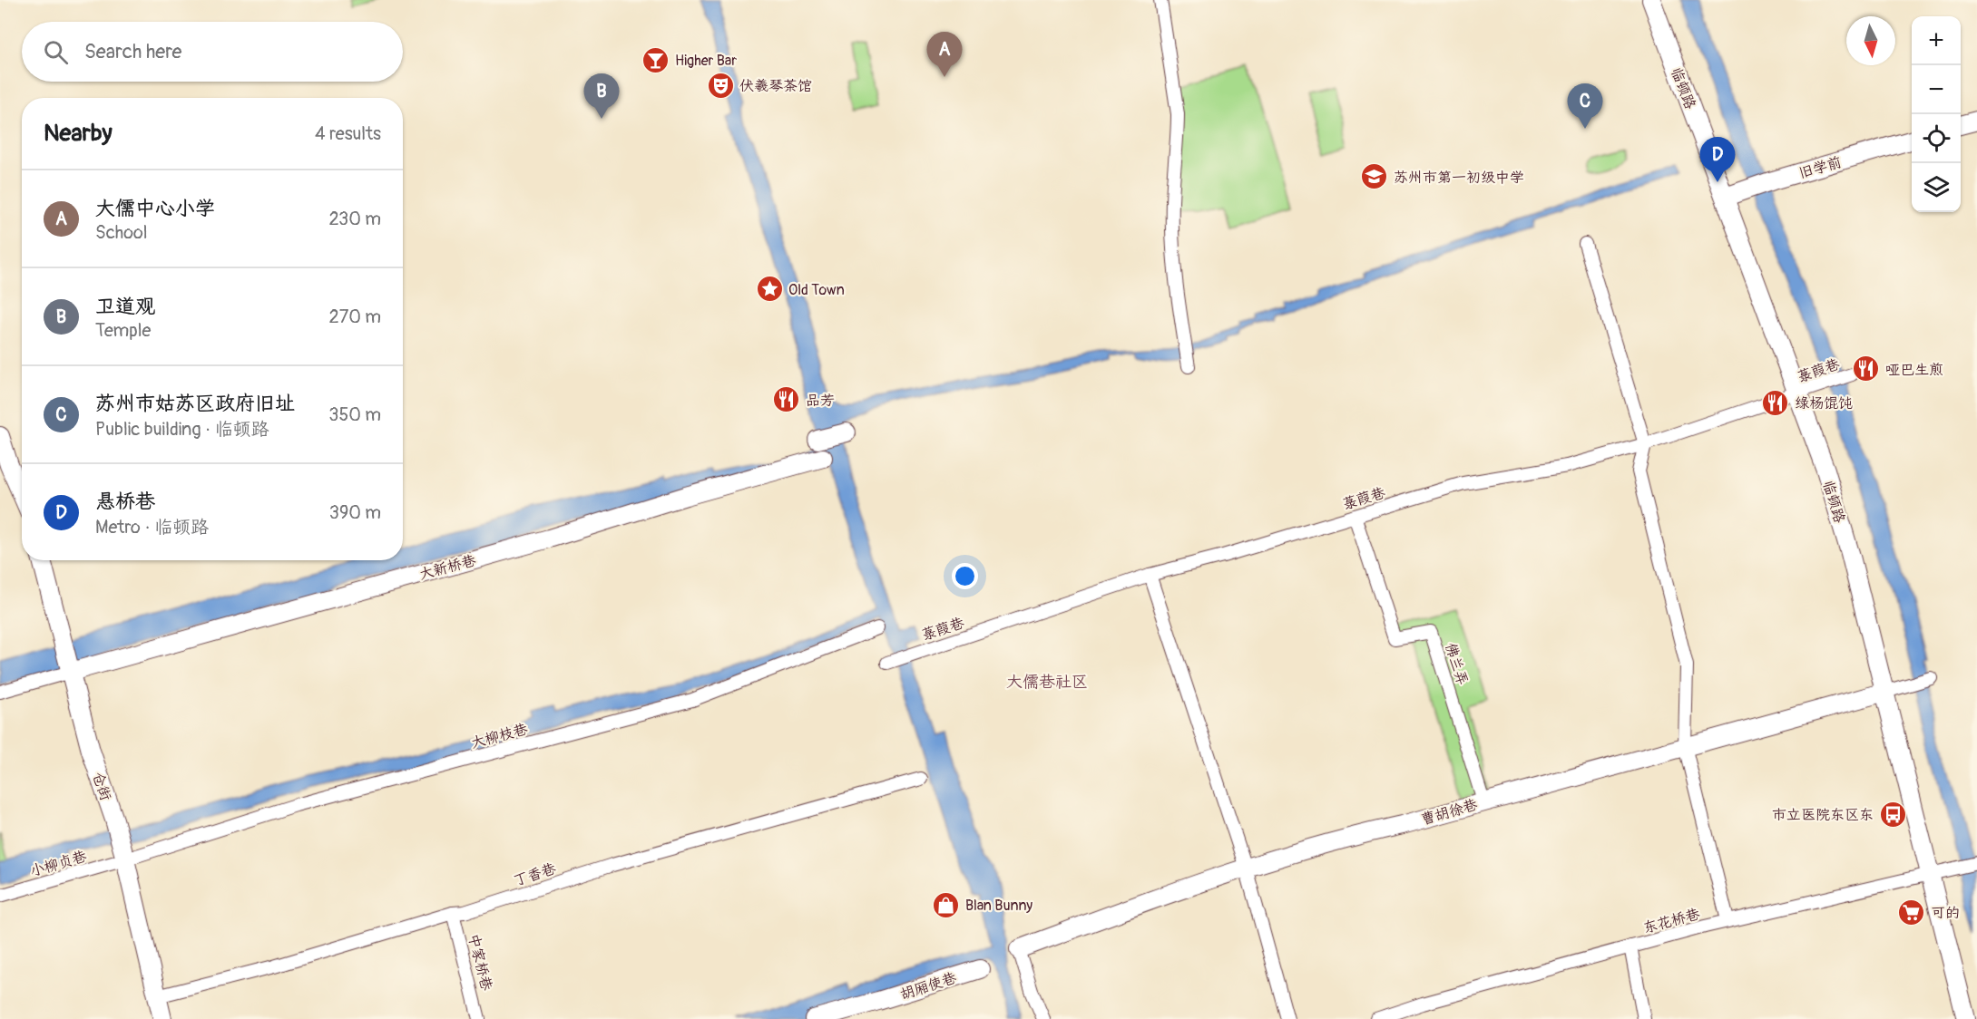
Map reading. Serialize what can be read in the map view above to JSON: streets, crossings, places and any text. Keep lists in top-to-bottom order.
{
  "streets": {
    "street": [
      "临顿路",
      "旧学前",
      "菉葭巷",
      "大新桥巷",
      "佛兰弄",
      "大柳枝巷",
      "仓街",
      "曹胡徐巷",
      "小柳贞巷",
      "丁香巷",
      "东花桥巷",
      "中家桥巷",
      "胡厢使巷"
    ]
  },
  "crossings": [
    ["临顿路", "旧学前"],
    ["临顿路", "菉葭巷"],
    ["临顿路", "曹胡徐巷"],
    ["临顿路", "东花桥巷"],
    ["菉葭巷", "佛兰弄"],
    ["大新桥巷", "仓街"],
    ["佛兰弄", "曹胡徐巷"],
    ["大柳枝巷", "仓街"],
    ["大柳枝巷", "小柳贞巷"],
    ["仓街", "小柳贞巷"],
    ["仓街", "丁香巷"],
    ["丁香巷", "中家桥巷"]
  ],
  "districts": ["大儒巷社区"],
  "places": {
    "bar": ["Higher Bar"],
    "theatre": ["伏羲琴茶馆"],
    "school or university": ["苏州市第一初级中学"],
    "place": ["Old Town"],
    "restaurant": ["哑巴生煎", "品芳", "绿杨馄饨"],
    "bus stop": ["市立医院东区东"],
    "shop": ["Blan Bunny"],
    "supermarket": ["可的"]
  },
  "north": "bottom",
  "page": {
    "map_buttons": ["+", "−"],
    "search": "Search here",
    "pins": [
      "A",
      "B",
      "C",
      "D"
    ],
    "heading": ["Nearby", "4 results"],
    "list": [
      {
        "mark": "A",
        "name": "大儒中心小学",
        "note": "School",
        "value": "230 m"
      },
      {
        "mark": "B",
        "name": "卫道观",
        "note": "Temple",
        "value": "270 m"
      },
      {
        "mark": "C",
        "name": "苏州市姑苏区政府旧址",
        "note": "Public building · 临顿路",
        "value": "350 m"
      },
      {
        "mark": "D",
        "name": "悬桥巷",
        "note": "Metro · 临顿路",
        "value": "390 m"
      }
    ]
  }
}
